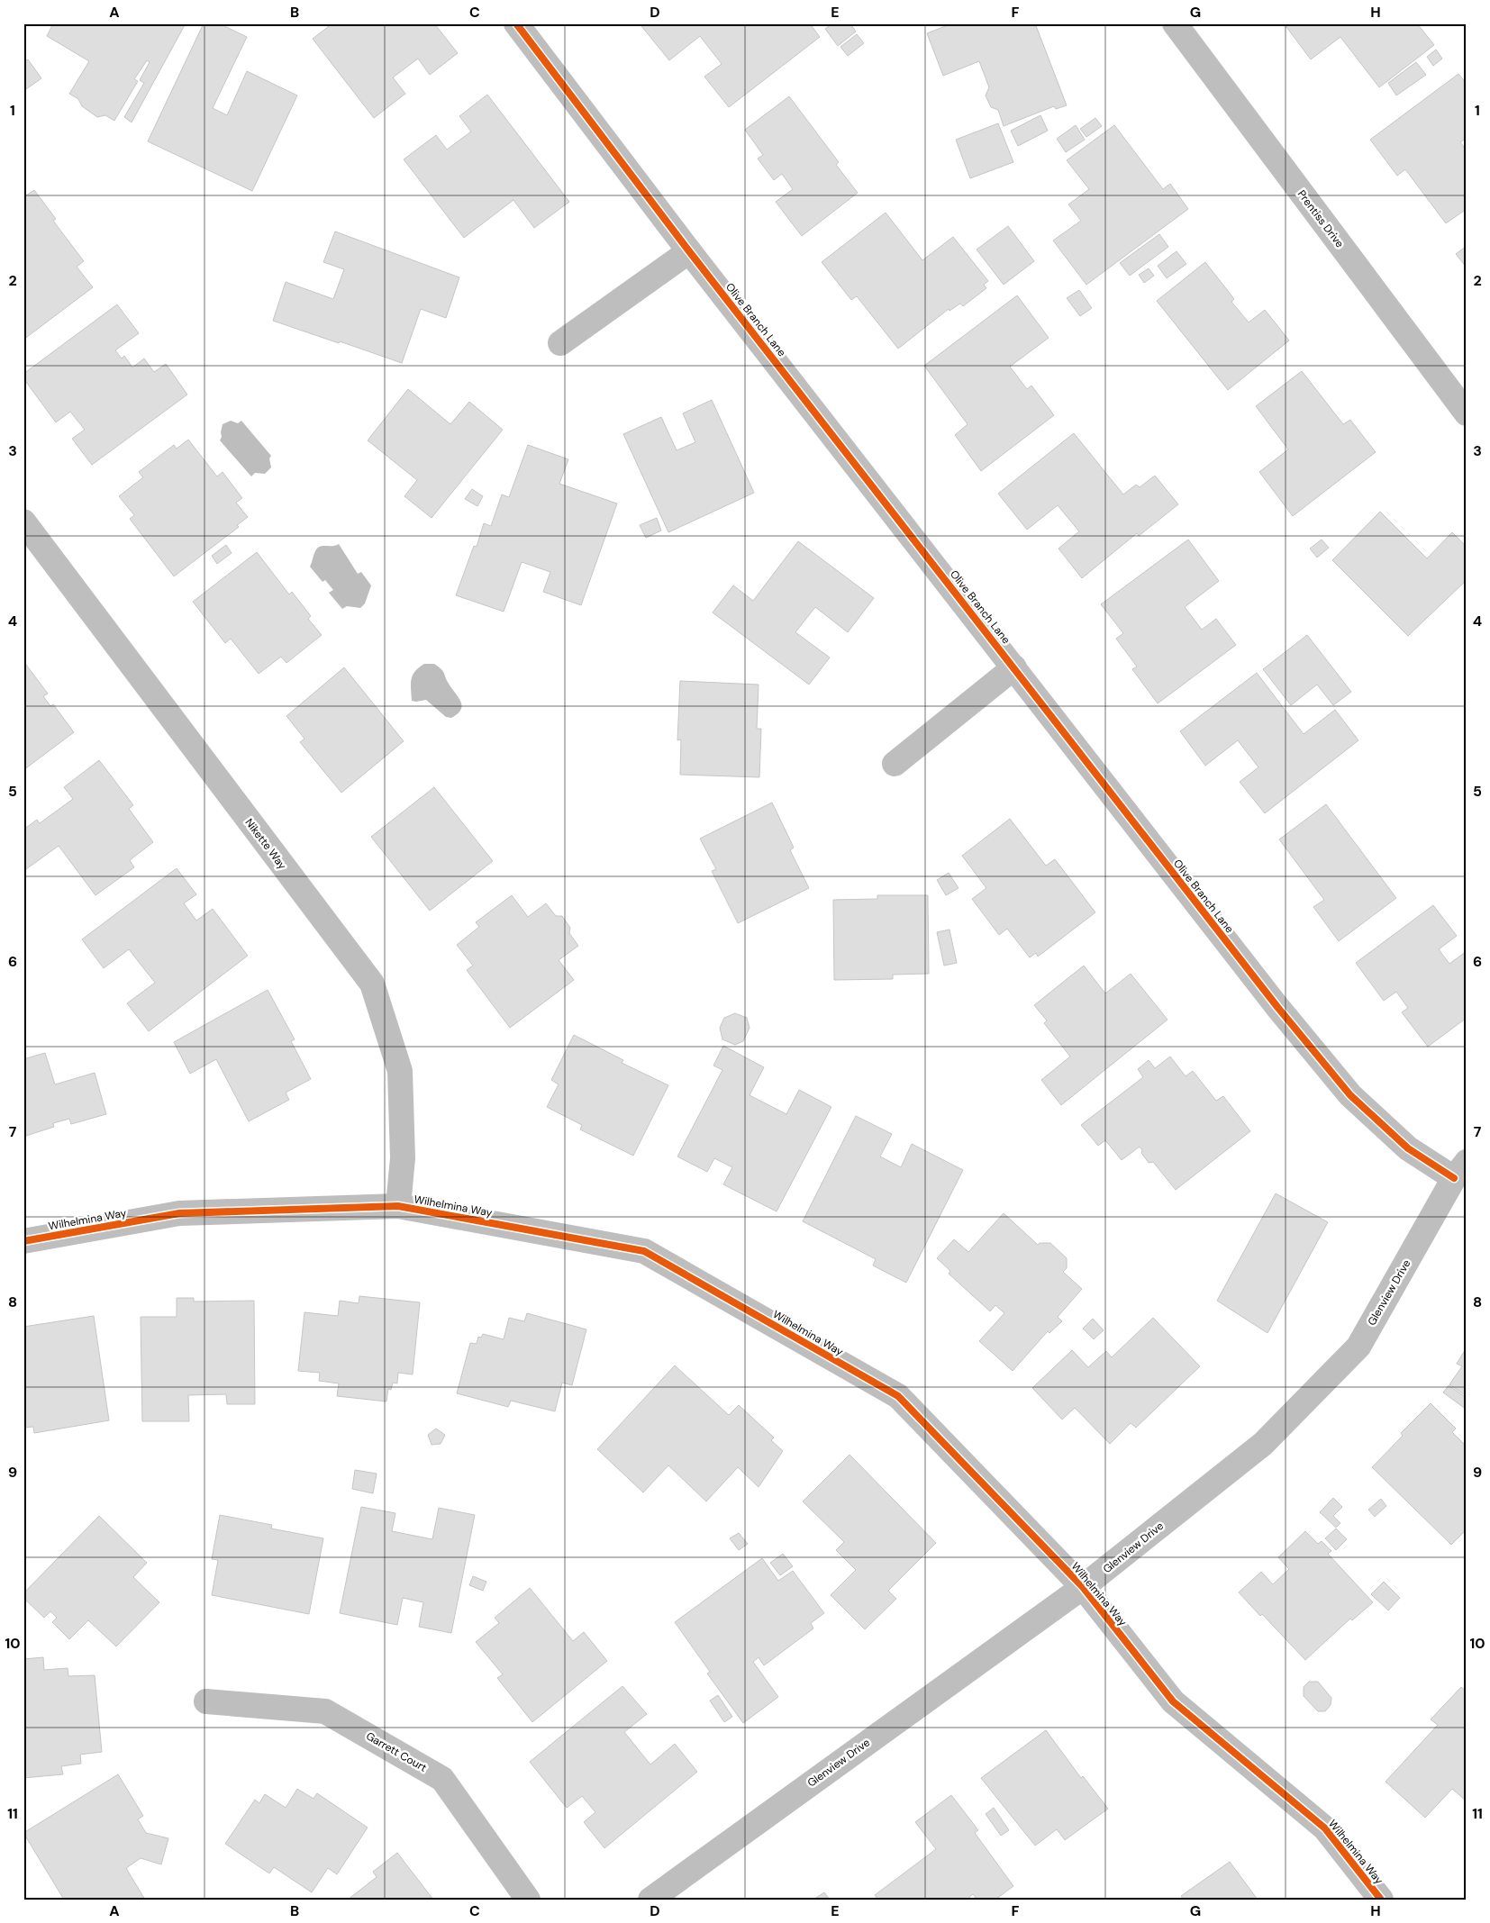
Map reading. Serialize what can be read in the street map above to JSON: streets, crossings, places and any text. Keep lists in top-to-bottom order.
{
  "streets": {
    "street": [
      "Prentiss Drive",
      "Olive Branch Lane",
      "Nikette Way",
      "Wilhelmina Way",
      "Glenview Drive",
      "Garrett Court"
    ]
  },
  "crossings": [
    ["Olive Branch Lane", "Glenview Drive"],
    ["Nikette Way", "Wilhelmina Way"],
    ["Wilhelmina Way", "Glenview Drive"]
  ],
  "grid": {
    "columns": [
      "A",
      "B",
      "C",
      "D",
      "E",
      "F",
      "G",
      "H"
    ],
    "rows": [
      "1",
      "2",
      "3",
      "4",
      "5",
      "6",
      "7",
      "8",
      "9",
      "10",
      "11"
    ]
  }
}
